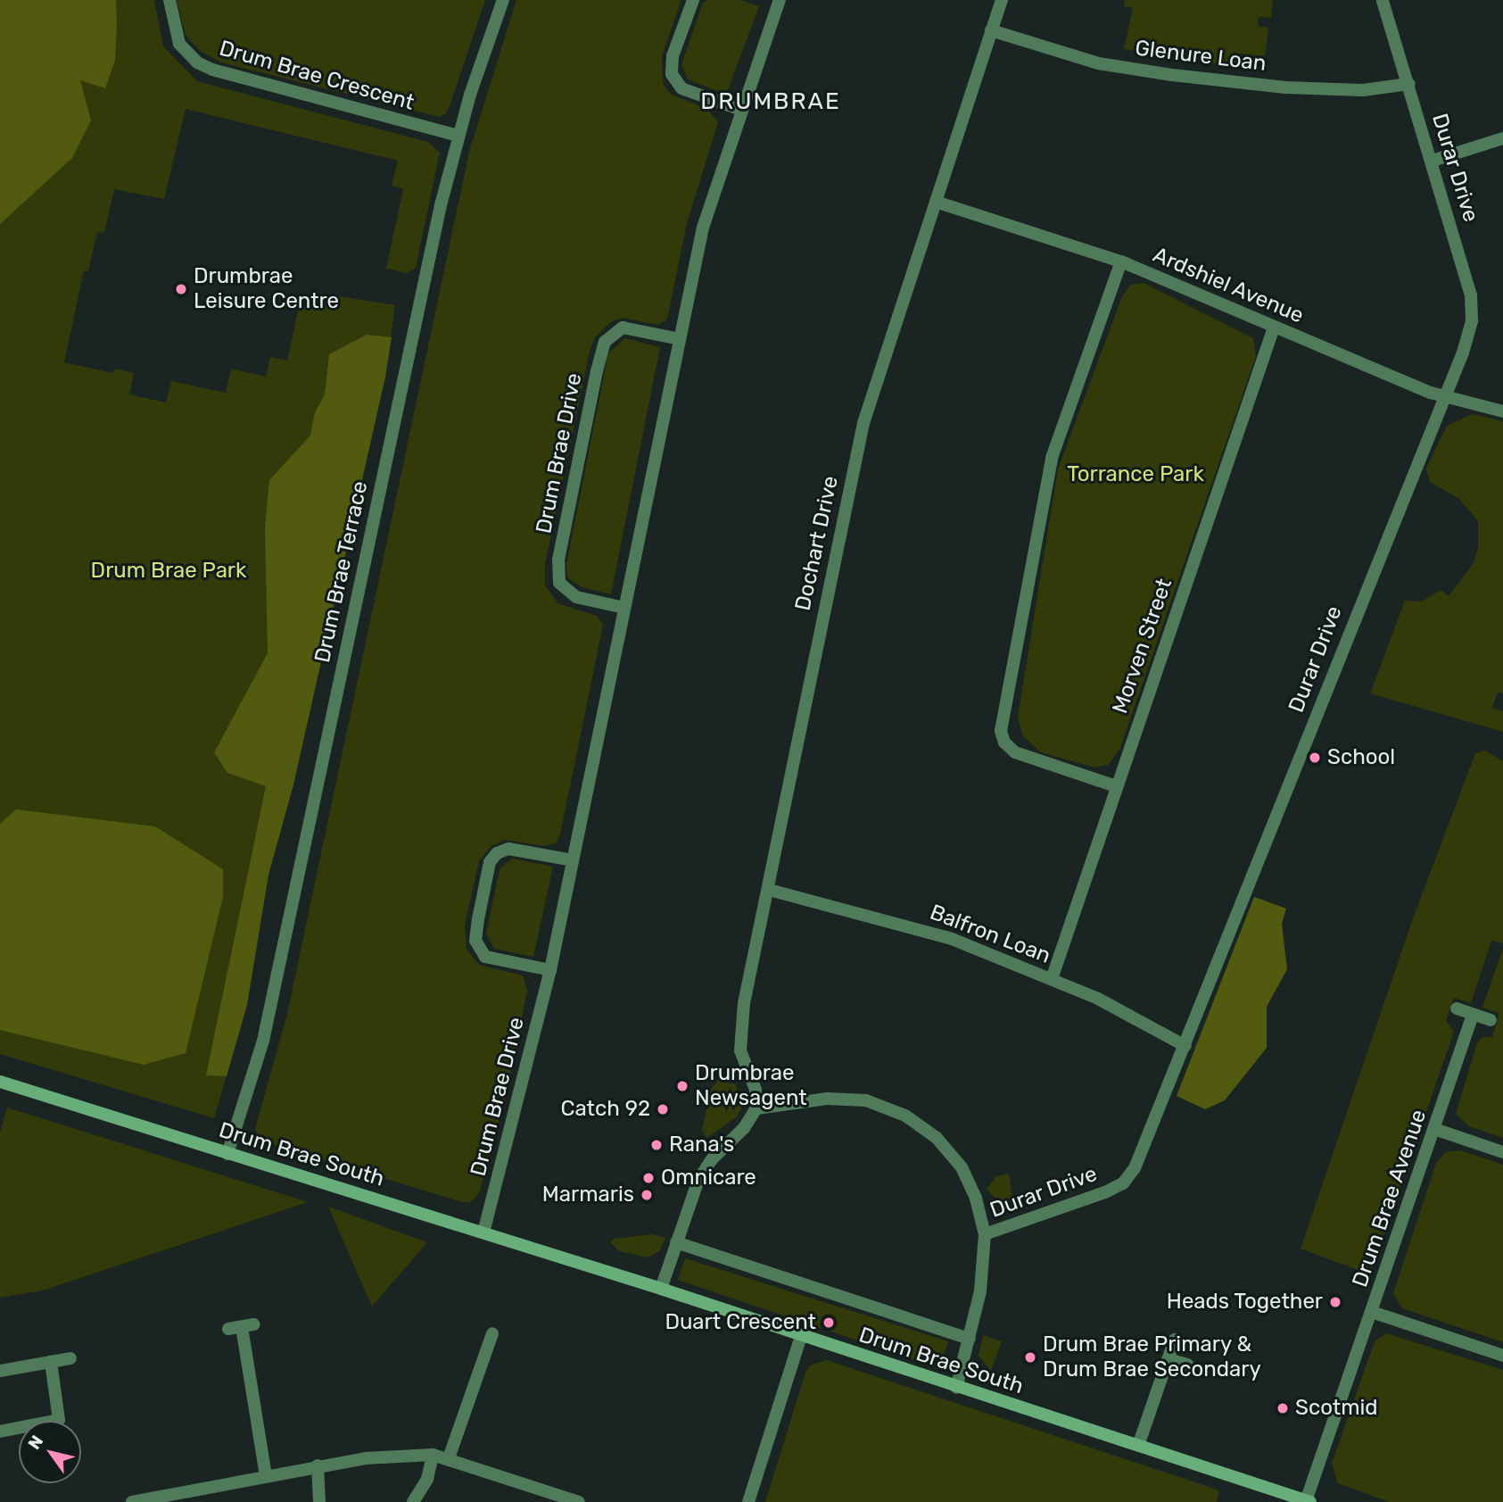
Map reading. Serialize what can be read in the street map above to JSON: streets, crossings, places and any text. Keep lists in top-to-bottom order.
{
  "streets": {
    "main road": ["Drum Brae South"],
    "street": [
      "Glenure Loan",
      "Drum Brae Crescent",
      "Durar Drive",
      "Ardshiel Avenue",
      "Drum Brae Drive",
      "Dochart Drive",
      "Drum Brae Terrace",
      "Morven Street",
      "Balfron Loan",
      "Drum Brae Avenue"
    ]
  },
  "crossings": [
    ["Glenure Loan", "Durar Drive"],
    ["Glenure Loan", "Dochart Drive"],
    ["Drum Brae Crescent", "Drum Brae Terrace"],
    ["Durar Drive", "Ardshiel Avenue"],
    ["Durar Drive", "Balfron Loan"],
    ["Ardshiel Avenue", "Dochart Drive"],
    ["Ardshiel Avenue", "Morven Street"],
    ["Drum Brae Drive", "Drum Brae South"],
    ["Dochart Drive", "Balfron Loan"],
    ["Drum Brae Terrace", "Drum Brae South"],
    ["Morven Street", "Balfron Loan"],
    ["Drum Brae South", "Drum Brae Avenue"]
  ],
  "districts": ["DRUMBRAE"],
  "parks": ["Torrance Park", "Drum Brae Park"],
  "places": [
    "Drumbrae Leisure Centre",
    "School",
    "Drumbrae Newsagent",
    "Catch 92",
    "Rana's",
    "Omnicare",
    "Marmaris",
    "Heads Together",
    "Duart Crescent",
    "Drum Brae Primary & Drum Brae Secondary",
    "Scotmid"
  ],
  "north": "top left"
}
